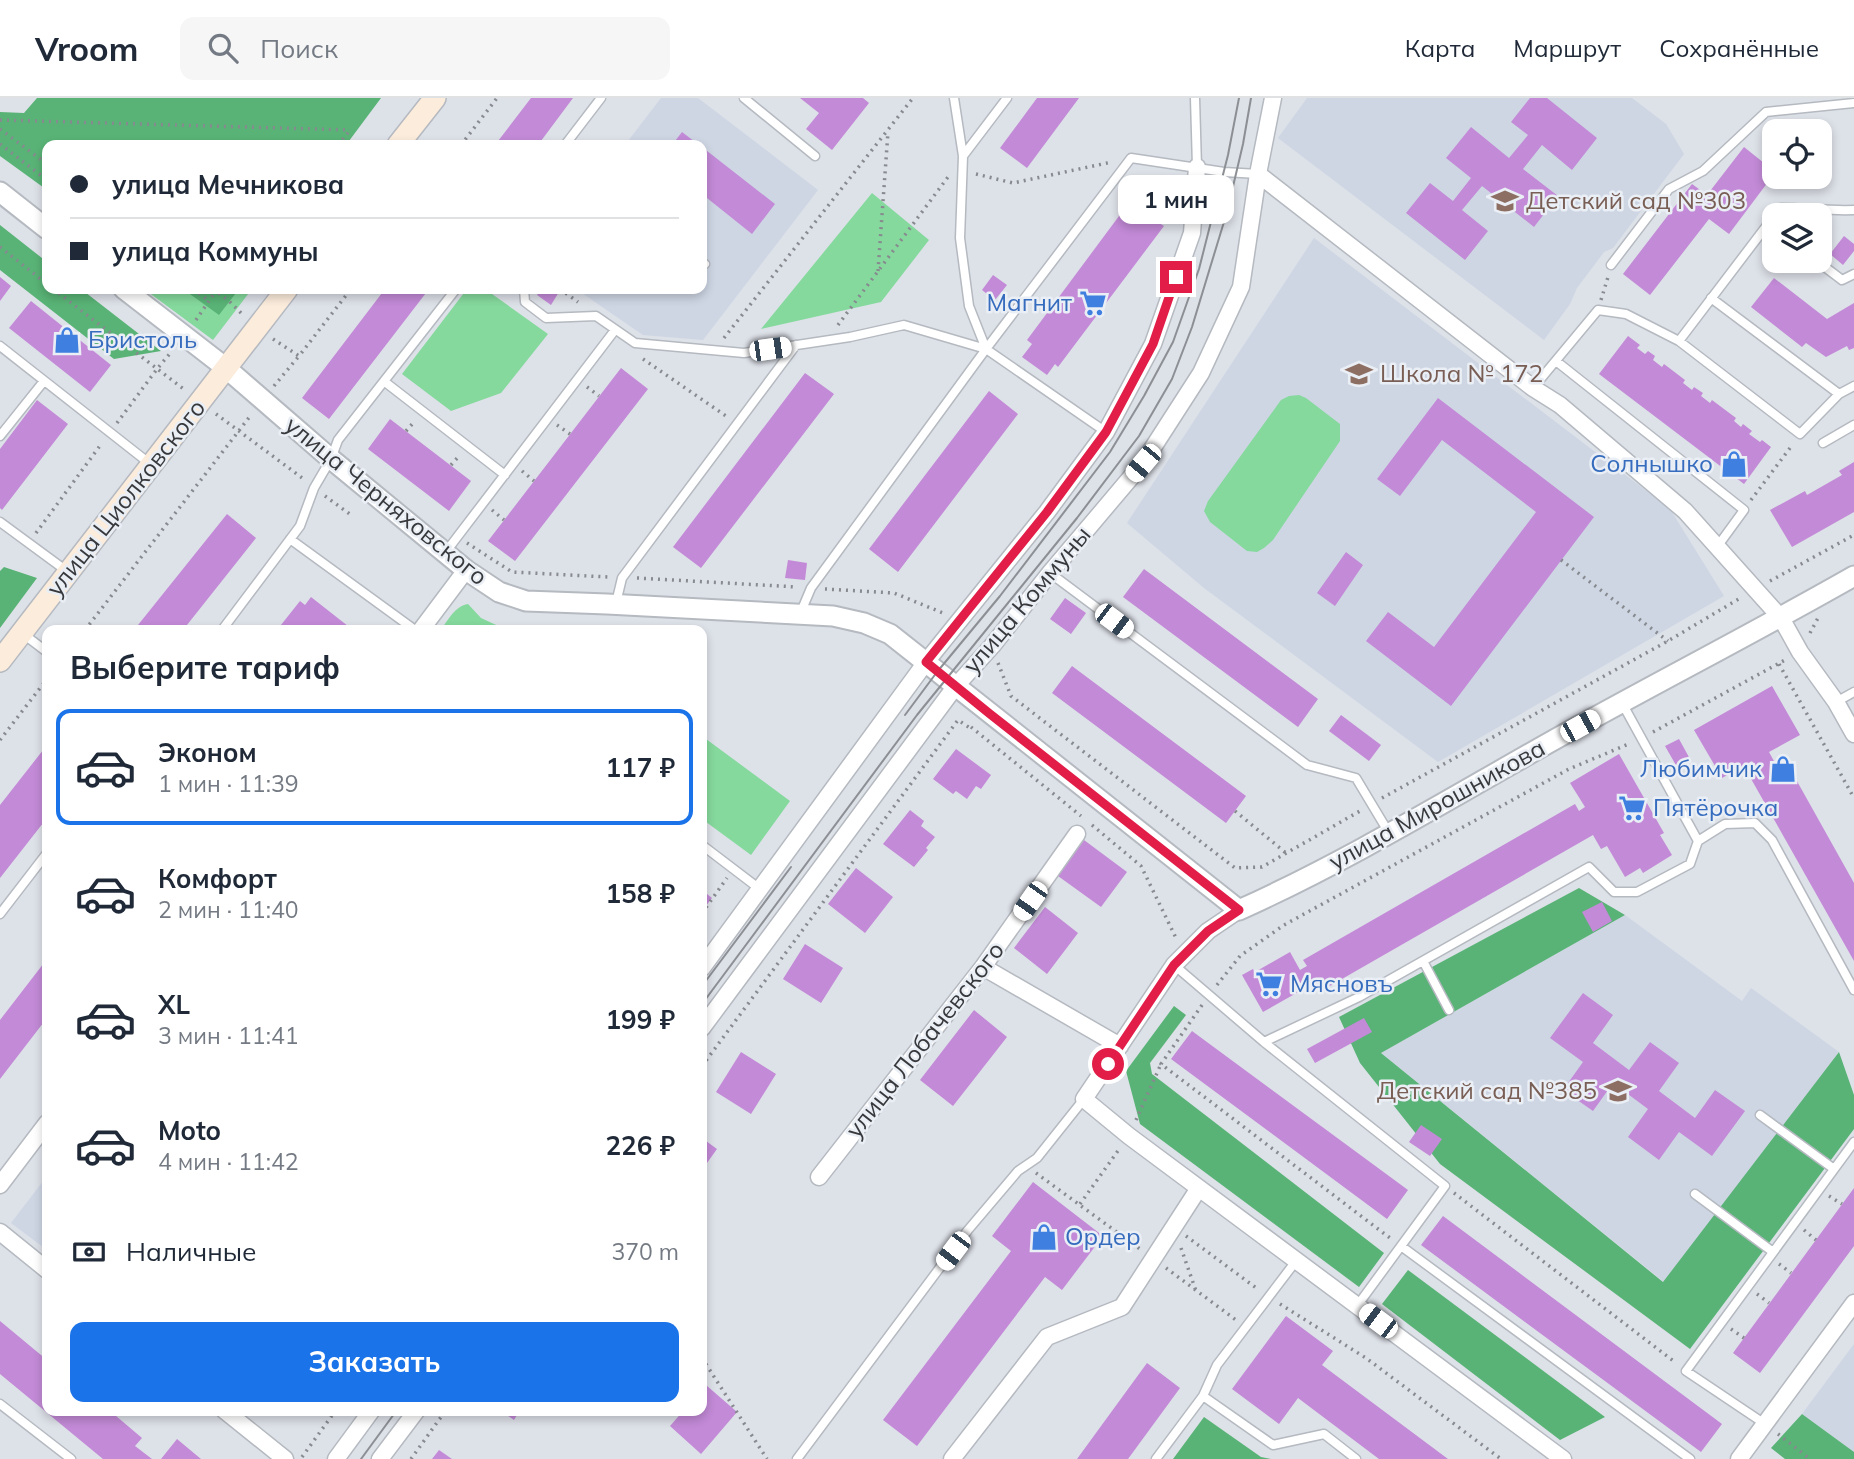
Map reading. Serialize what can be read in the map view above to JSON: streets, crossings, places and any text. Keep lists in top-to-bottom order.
{
  "streets": {
    "main road": ["улица Циолковского"],
    "street": [
      "улица Черняховского",
      "улица Коммуны",
      "улица Мирошникова",
      "улица Лобачевского"
    ]
  },
  "crossings": [
    ["улица Циолковского", "улица Черняховского"],
    ["улица Черняховского", "улица Коммуны"]
  ],
  "places": {
    "school or university": ["Детский сад №303", "Школа № 172", "Детский сад №385"],
    "supermarket": ["Магнит", "Пятёрочка", "Мясновъ"],
    "shop": [
      "Бристоль",
      "Солнышко",
      "Любимчик",
      "Ордер"
    ]
  },
  "page": {
    "header": "Vroom",
    "search": "Поиск",
    "nav": ["Карта", "Маршрут", "Сохранённые"],
    "banner": ["улица Мечникова", "улица Коммуны"],
    "bubble": "1 мин",
    "heading": "Выберите тариф",
    "list": [
      {
        "name": "Эконом",
        "note": "1 мин · 11:39",
        "value": "117 ₽"
      },
      {
        "name": "Комфорт",
        "note": "2 мин · 11:40",
        "value": "158 ₽"
      },
      {
        "name": "XL",
        "note": "3 мин · 11:41",
        "value": "199 ₽"
      },
      {
        "name": "Moto",
        "note": "4 мин · 11:42",
        "value": "226 ₽"
      }
    ],
    "pay": ["Наличные", "370 m"],
    "buttons": "Заказать"
  }
}
